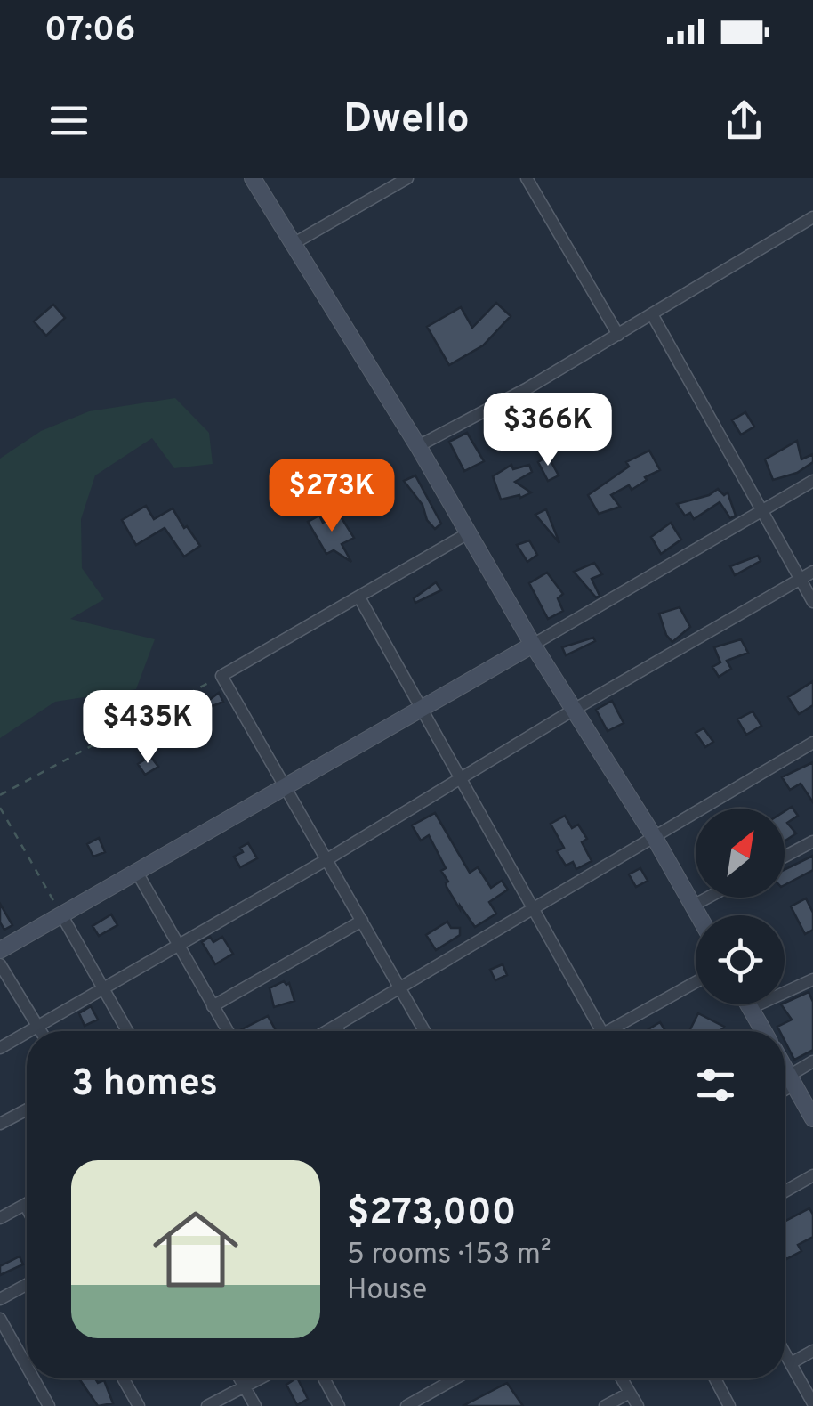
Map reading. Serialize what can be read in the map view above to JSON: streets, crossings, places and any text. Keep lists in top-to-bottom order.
{
  "north": "top right",
  "page": {
    "status": "07:06",
    "header": "Dwello",
    "price": ["$366K", "$273K", "$435K"],
    "heading": "3 homes",
    "list": [
      {
        "name": "$273,000",
        "note": "5 rooms · 153 m² · House"
      }
    ]
  }
}
